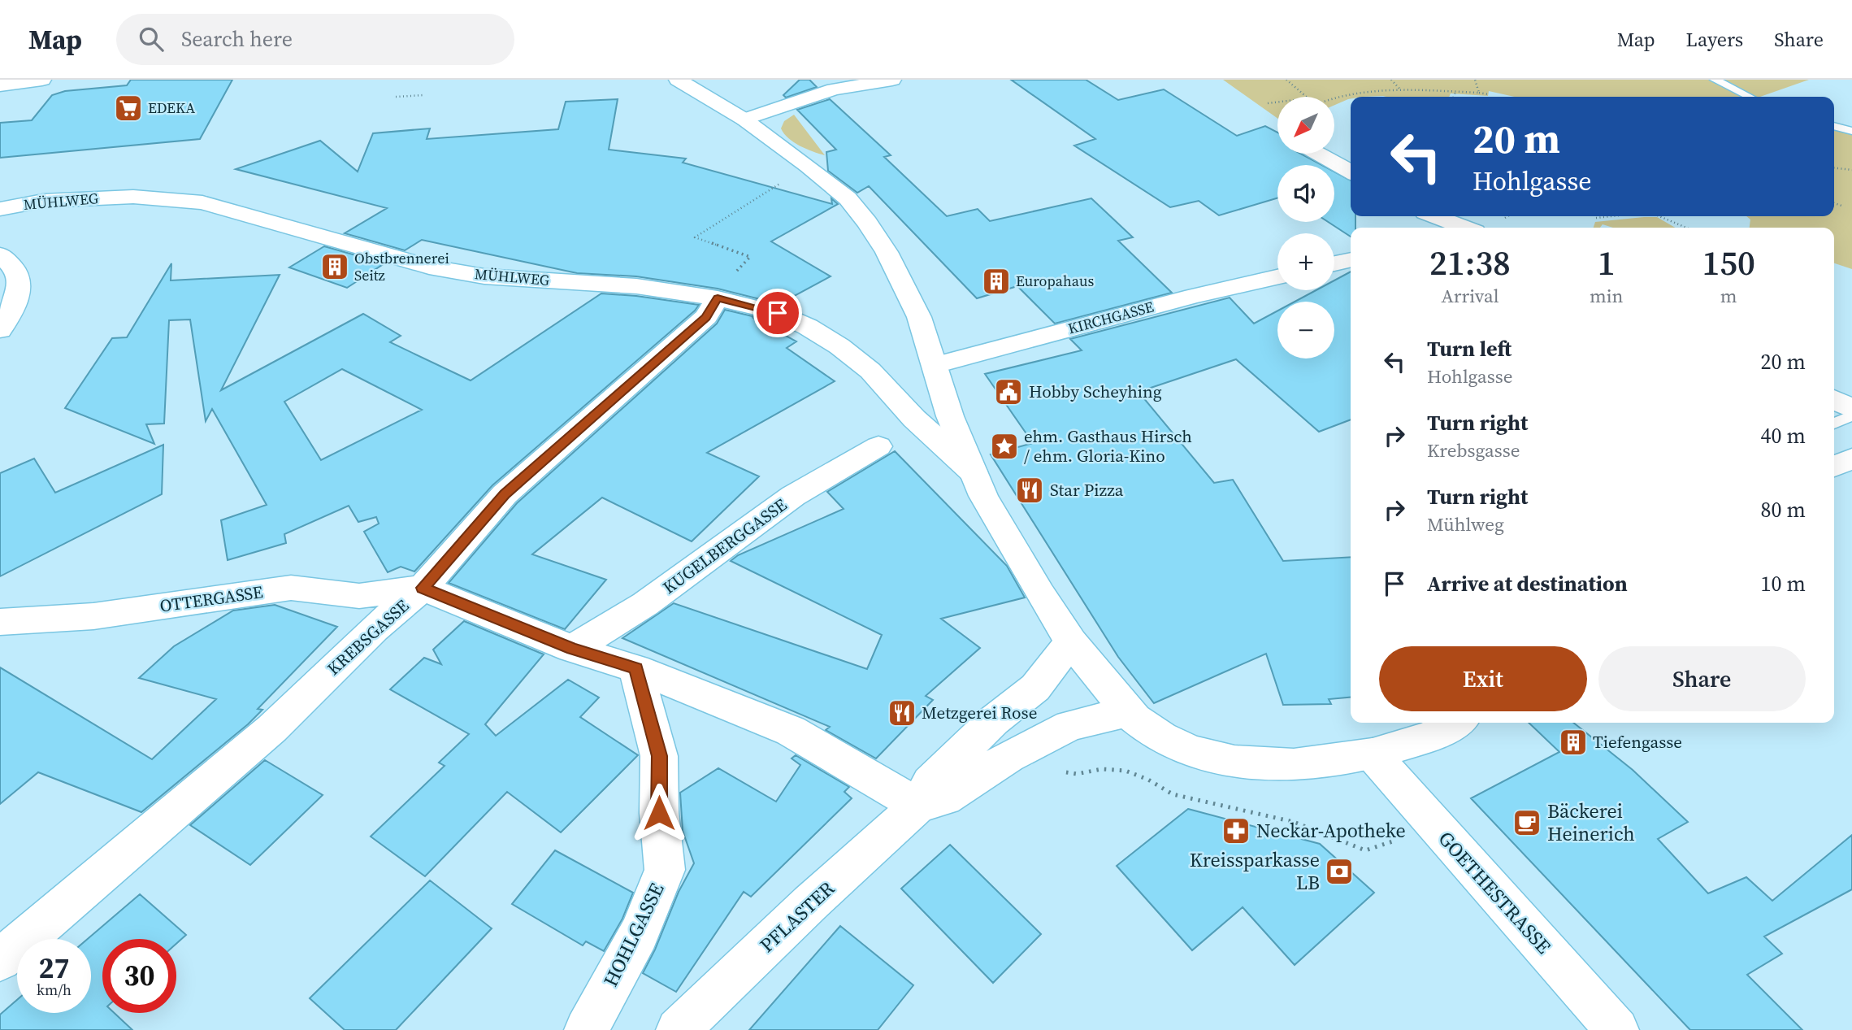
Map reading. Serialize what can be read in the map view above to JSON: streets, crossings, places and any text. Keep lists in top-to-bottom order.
{
  "streets": {
    "street": [
      "MÜHLWEG",
      "KIRCHGASSE",
      "KUGELBERGGASSE",
      "OTTERGASSE",
      "KREBSGASSE",
      "GOETHESTRASSE",
      "PFLASTER",
      "HOHLGASSE"
    ]
  },
  "crossings": [
    ["MÜHLWEG", "KREBSGASSE"],
    ["OTTERGASSE", "KREBSGASSE"]
  ],
  "places": {
    "supermarket": ["EDEKA"],
    "building": ["Obstbrennerei Seitz", "Europahaus", "Tiefengasse"],
    "public building": ["Hobby Scheyhing"],
    "place": ["ehm. Gasthaus Hirsch / ehm. Gloria-Kino"],
    "restaurant": ["Star Pizza", "Metzgerei Rose"],
    "cafe": ["Bäckerei Heinerich"],
    "pharmacy": ["Neckar-Apotheke"],
    "bank": ["Kreissparkasse LB"]
  },
  "north": "bottom left",
  "page": {
    "header": "Map",
    "search": "Search here",
    "nav": ["Map", "Layers", "Share"],
    "map_buttons": ["+", "−"],
    "turn": ["20 m", "Hohlgasse"],
    "eta": [
      "21:38",
      "Arrival",
      "1",
      "min",
      "150",
      "m"
    ],
    "list": [
      {
        "name": "Turn left",
        "note": "Hohlgasse",
        "value": "20 m"
      },
      {
        "name": "Turn right",
        "note": "Krebsgasse",
        "value": "40 m"
      },
      {
        "name": "Turn right",
        "note": "Mühlweg",
        "value": "80 m"
      },
      {
        "name": "Arrive at destination",
        "value": "10 m"
      }
    ],
    "buttons": ["Exit", "Share"],
    "speed": "27 km/h",
    "limit": "30"
  }
}
